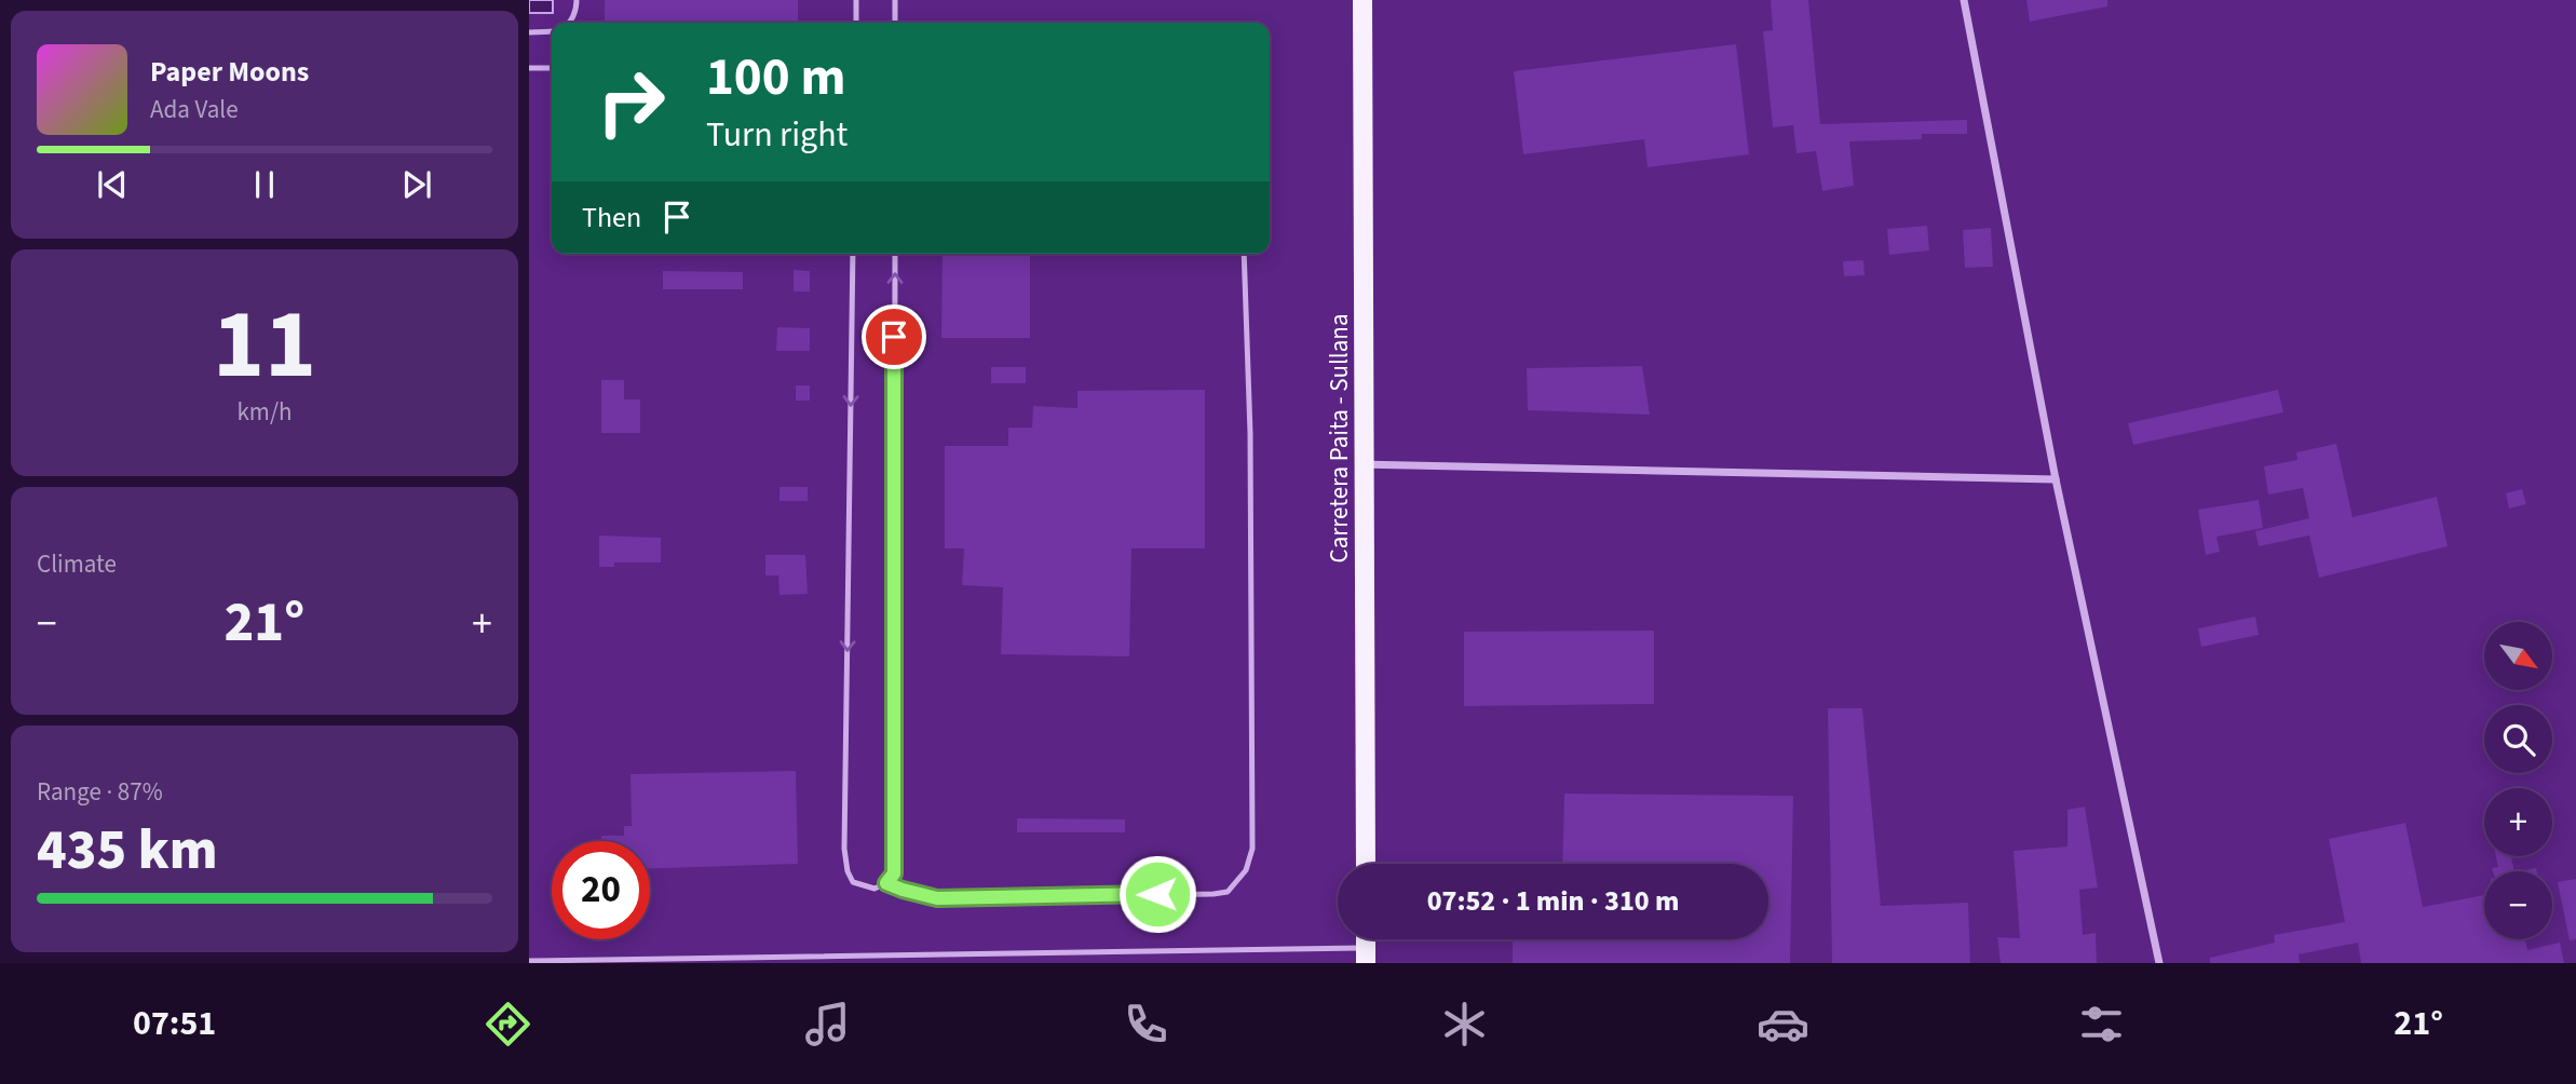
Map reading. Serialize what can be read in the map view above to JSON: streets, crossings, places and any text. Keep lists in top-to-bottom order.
{
  "streets": {
    "main road": ["Carretera Paita - Sullana"]
  },
  "north": "bottom right",
  "page": {
    "turn": ["100 m", "Turn right"],
    "song": ["Paper Moons", "Ada Vale"],
    "then": "Then",
    "tile": [
      ["11", "km/h"],
      "Climate",
      ["Range · 87%", "435 km"]
    ],
    "heat": ["−", "21°", "+"],
    "map_buttons": ["+", "−"],
    "limit": "20",
    "trip": "07:52 · 1 min · 310 m",
    "tabs": ["07:51", "21°"]
  }
}
